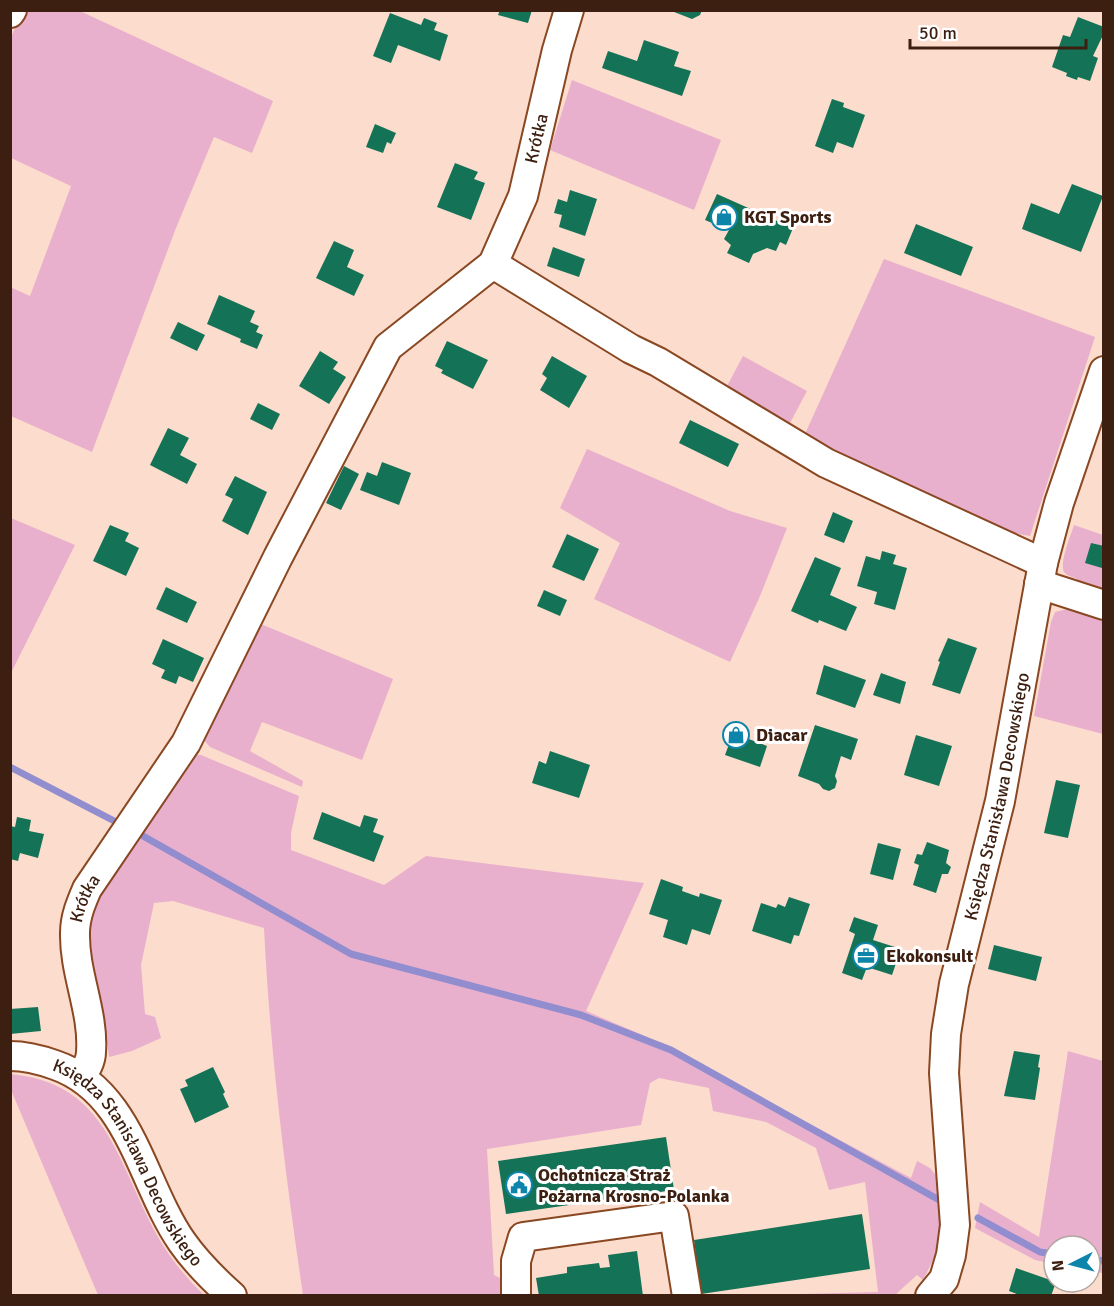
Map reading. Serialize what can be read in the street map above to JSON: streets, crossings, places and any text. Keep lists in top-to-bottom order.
{
  "streets": {
    "street": ["Krótka", "Księdza Stanisława Decowskiego"]
  },
  "crossings": [
    ["Krótka", "Księdza Stanisława Decowskiego"]
  ],
  "places": {
    "shop": ["KGT Sports", "Diacar"],
    "office": ["Ekokonsult"],
    "public building": ["Ochotnicza Straż Pożarna Krosno-Polanka"]
  },
  "scale_bar": "50 m",
  "north": "left"
}
